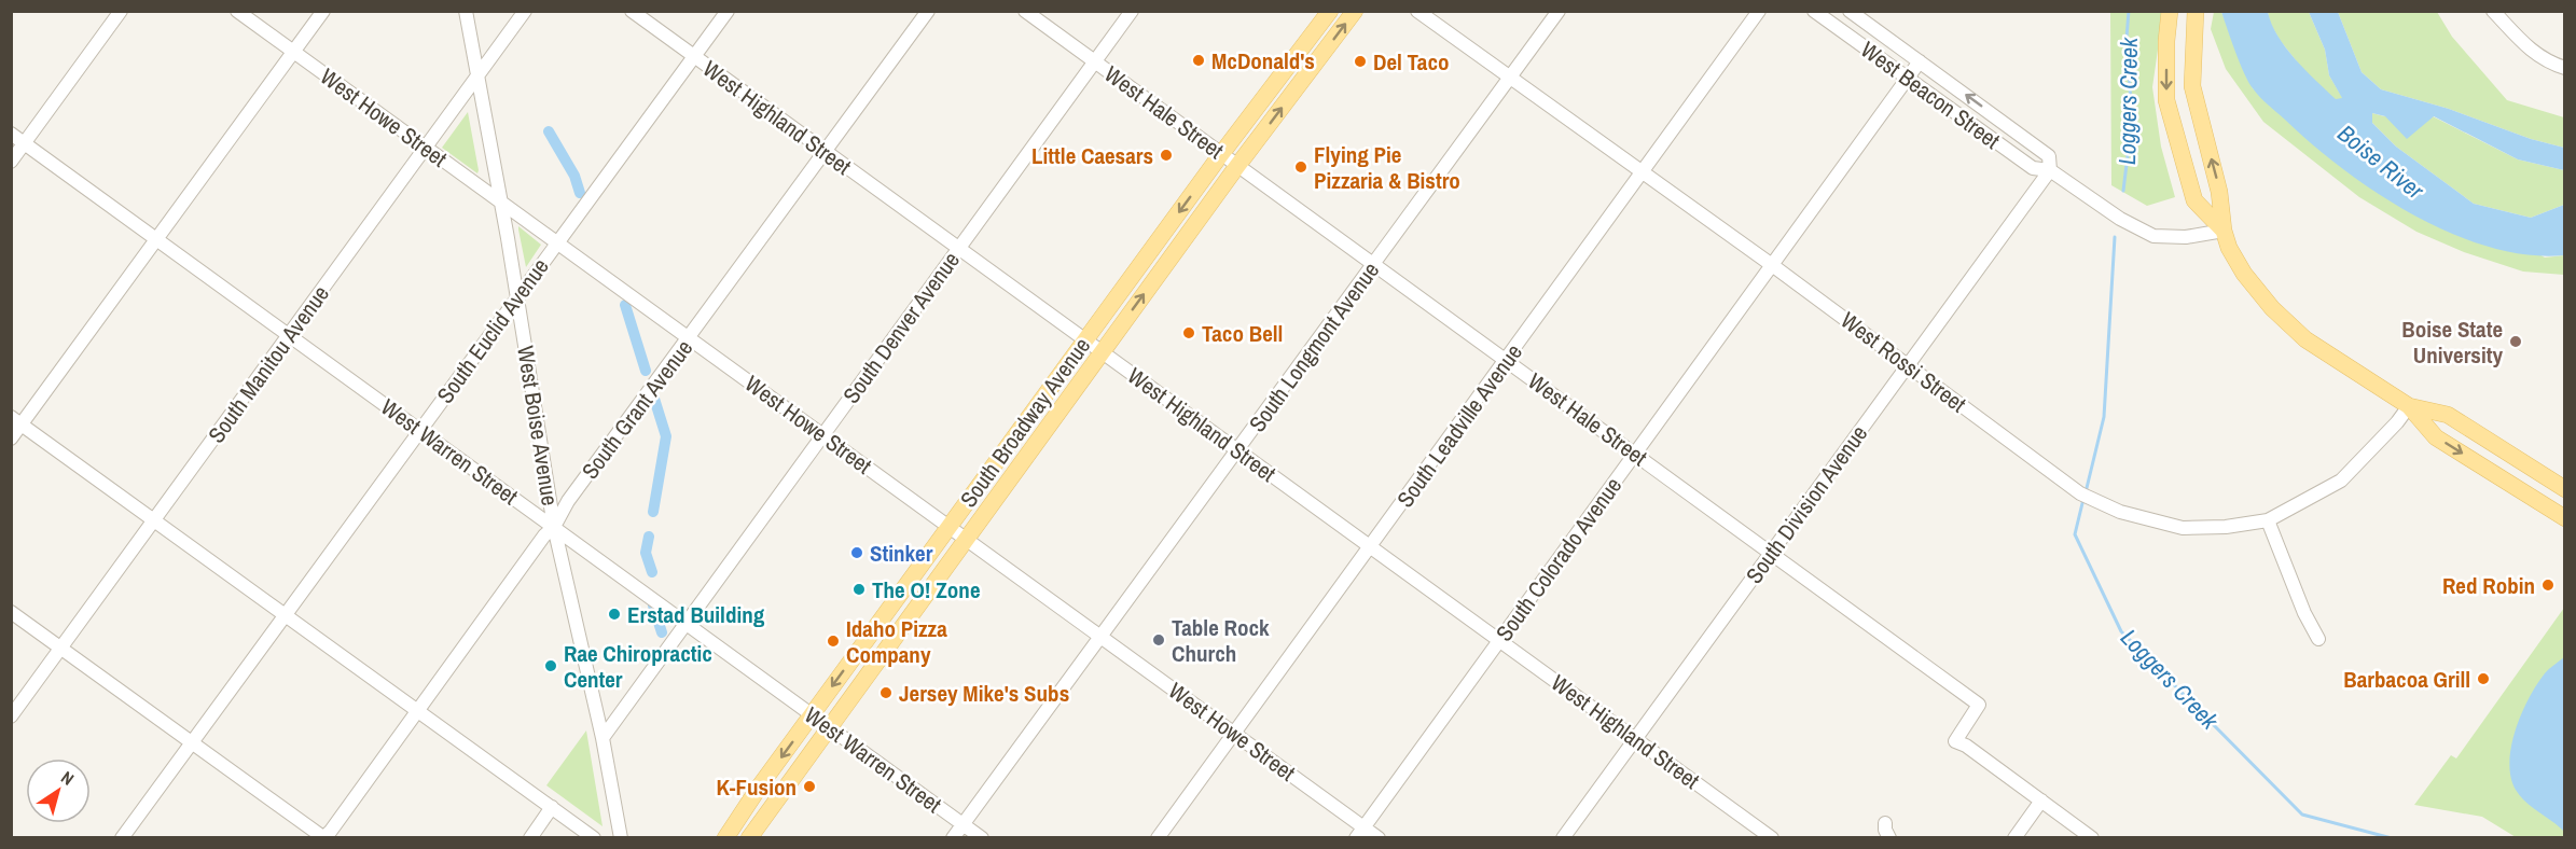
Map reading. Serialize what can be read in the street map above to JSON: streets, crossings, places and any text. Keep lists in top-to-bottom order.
{
  "streets": {
    "main road": ["South Broadway Avenue"],
    "street": [
      "West Beacon Street",
      "West Hale Street",
      "West Howe Street",
      "West Highland Street",
      "South Denver Avenue",
      "South Euclid Avenue",
      "South Longmont Avenue",
      "West Rossi Street",
      "South Manitou Avenue",
      "South Grant Avenue",
      "West Boise Avenue",
      "South Leadville Avenue",
      "West Warren Street",
      "South Division Avenue",
      "South Colorado Avenue"
    ]
  },
  "crossings": [
    ["West Beacon Street", "South Division Avenue"],
    ["West Beacon Street", "South Colorado Avenue"],
    ["West Hale Street", "South Denver Avenue"],
    ["West Hale Street", "South Longmont Avenue"],
    ["West Hale Street", "South Broadway Avenue"],
    ["West Hale Street", "South Leadville Avenue"],
    ["West Hale Street", "South Division Avenue"],
    ["West Hale Street", "South Colorado Avenue"],
    ["West Howe Street", "South Denver Avenue"],
    ["West Howe Street", "South Euclid Avenue"],
    ["West Howe Street", "South Longmont Avenue"],
    ["West Howe Street", "South Manitou Avenue"],
    ["West Howe Street", "South Grant Avenue"],
    ["West Howe Street", "South Broadway Avenue"],
    ["West Howe Street", "West Boise Avenue"],
    ["West Howe Street", "South Leadville Avenue"],
    ["West Howe Street", "South Colorado Avenue"],
    ["West Highland Street", "South Denver Avenue"],
    ["West Highland Street", "South Euclid Avenue"],
    ["West Highland Street", "South Longmont Avenue"],
    ["West Highland Street", "South Grant Avenue"],
    ["West Highland Street", "South Broadway Avenue"],
    ["West Highland Street", "South Leadville Avenue"],
    ["West Highland Street", "South Division Avenue"],
    ["West Highland Street", "South Colorado Avenue"],
    ["South Denver Avenue", "West Boise Avenue"],
    ["South Denver Avenue", "West Warren Street"],
    ["South Euclid Avenue", "West Boise Avenue"],
    ["South Euclid Avenue", "West Warren Street"],
    ["South Longmont Avenue", "West Rossi Street"],
    ["South Longmont Avenue", "West Warren Street"],
    ["West Rossi Street", "South Leadville Avenue"],
    ["West Rossi Street", "South Division Avenue"],
    ["West Rossi Street", "South Colorado Avenue"],
    ["South Manitou Avenue", "West Boise Avenue"],
    ["South Manitou Avenue", "West Warren Street"],
    ["South Grant Avenue", "West Boise Avenue"],
    ["South Grant Avenue", "West Warren Street"],
    ["South Broadway Avenue", "West Warren Street"],
    ["West Boise Avenue", "West Warren Street"]
  ],
  "water": ["Loggers Creek", "Boise River"],
  "places": [
    "McDonald's",
    "Del Taco",
    "Little Caesars",
    "Flying Pie Pizzaria & Bistro",
    "Taco Bell",
    "Boise State University",
    "Stinker",
    "Red Robin",
    "The O! Zone",
    "Erstad Building",
    "Table Rock Church",
    "Idaho Pizza Company",
    "Rae Chiropractic Center",
    "Barbacoa Grill",
    "Jersey Mike's Subs",
    "K-Fusion"
  ],
  "north": "top right"
}
